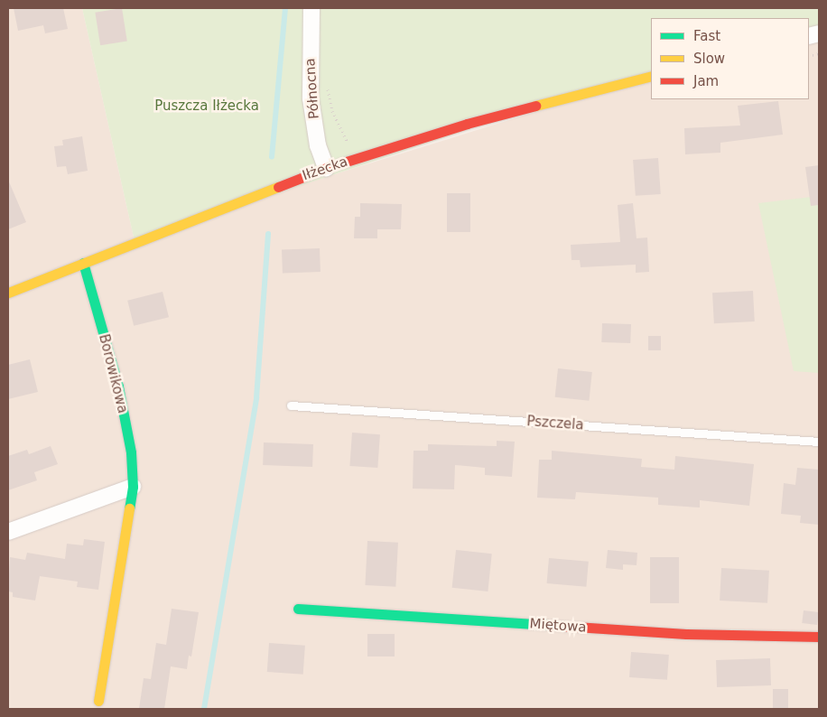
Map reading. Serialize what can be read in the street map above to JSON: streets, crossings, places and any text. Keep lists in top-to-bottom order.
{
  "streets": {
    "street": [
      "Północna",
      "Iłżecka",
      "Borowikowa",
      "Miętowa"
    ],
    "lane": ["Pszczela"]
  },
  "crossings": [
    ["Północna", "Iłżecka"],
    ["Iłżecka", "Borowikowa"]
  ],
  "parks": ["Puszcza Iłżecka"],
  "legend": ["Fast", "Slow", "Jam"]
}
